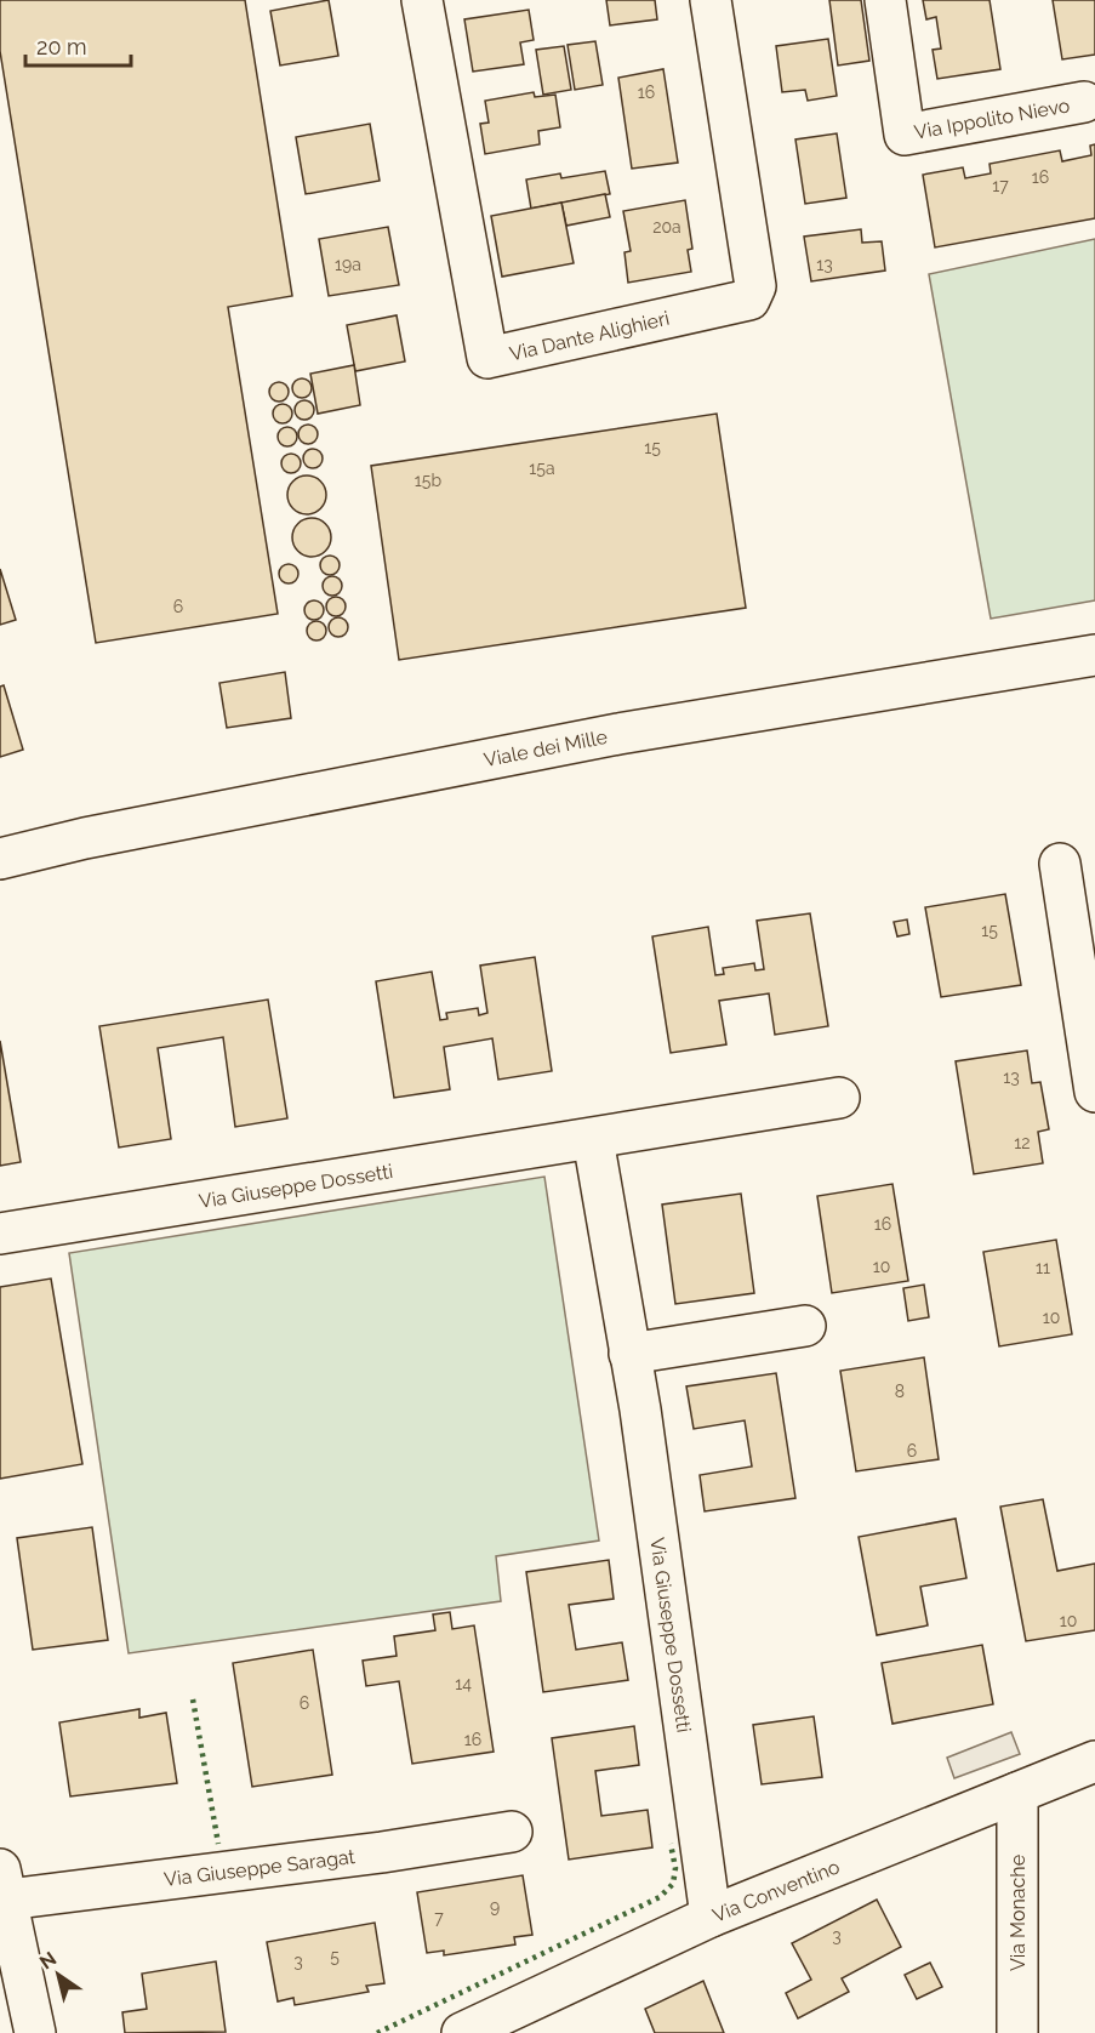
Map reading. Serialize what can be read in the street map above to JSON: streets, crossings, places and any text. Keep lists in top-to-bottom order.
{
  "streets": {
    "street": [
      "Via Ippolito Nievo",
      "Via Dante Alighieri",
      "Viale dei Mille",
      "Via Giuseppe Dossetti",
      "Via Giuseppe Saragat",
      "Via Conventino",
      "Via Monache"
    ]
  },
  "crossings": [
    ["Via Giuseppe Dossetti", "Via Conventino"],
    ["Via Conventino", "Via Monache"]
  ],
  "house_numbers": [
    "16",
    "16",
    "17",
    "20a",
    "19a",
    "13",
    "15",
    "15a",
    "15b",
    "6",
    "15",
    "13",
    "12",
    "16",
    "10",
    "11",
    "10",
    "8",
    "6",
    "10",
    "14",
    "6",
    "16",
    "9",
    "7",
    "3",
    "5",
    "3"
  ],
  "scale_bar": "20 m",
  "north": "top left"
}
